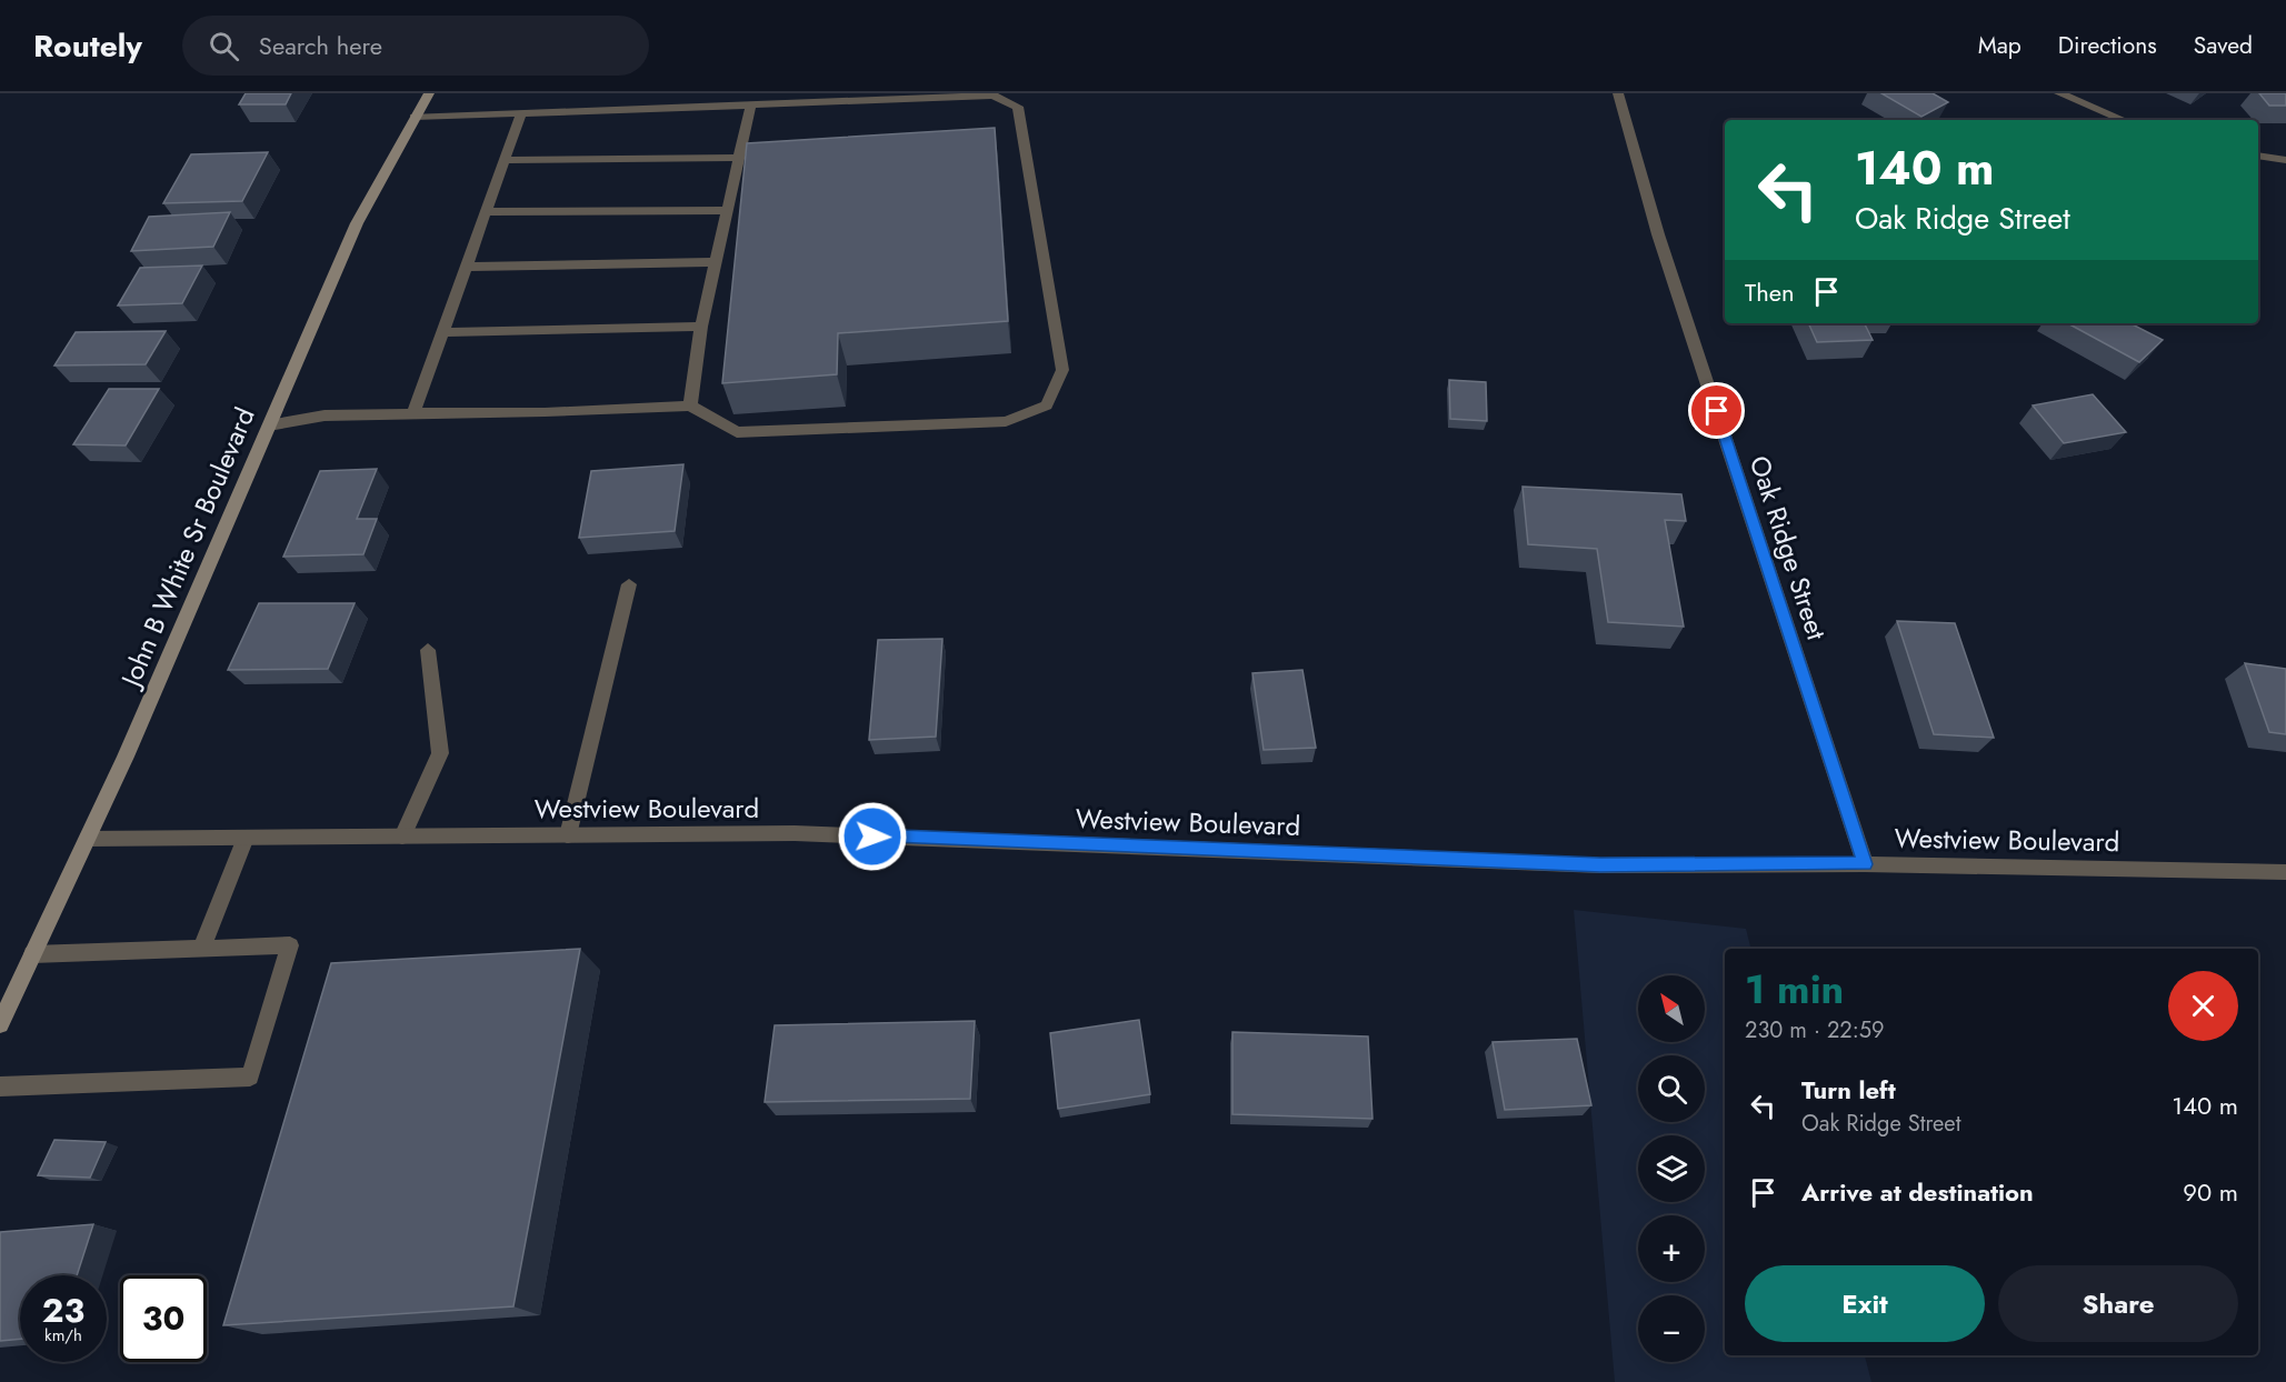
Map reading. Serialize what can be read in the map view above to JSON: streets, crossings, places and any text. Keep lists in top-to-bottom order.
{
  "streets": {
    "main road": ["John B White Sr Boulevard"],
    "street": ["Oak Ridge Street", "Westview Boulevard"]
  },
  "crossings": [
    ["John B White Sr Boulevard", "Westview Boulevard"],
    ["Oak Ridge Street", "Westview Boulevard"]
  ],
  "north": "top left",
  "page": {
    "header": "Routely",
    "search": "Search here",
    "nav": ["Map", "Directions", "Saved"],
    "turn": ["140 m", "Oak Ridge Street"],
    "then": "Then",
    "heading": ["1 min", "230 m · 22:59"],
    "map_buttons": ["+", "−"],
    "list": [
      {
        "name": "Turn left",
        "note": "Oak Ridge Street",
        "value": "140 m"
      },
      {
        "name": "Arrive at destination",
        "value": "90 m"
      }
    ],
    "buttons": ["Exit", "Share"],
    "speed": "23 km/h",
    "limit": "30"
  }
}
